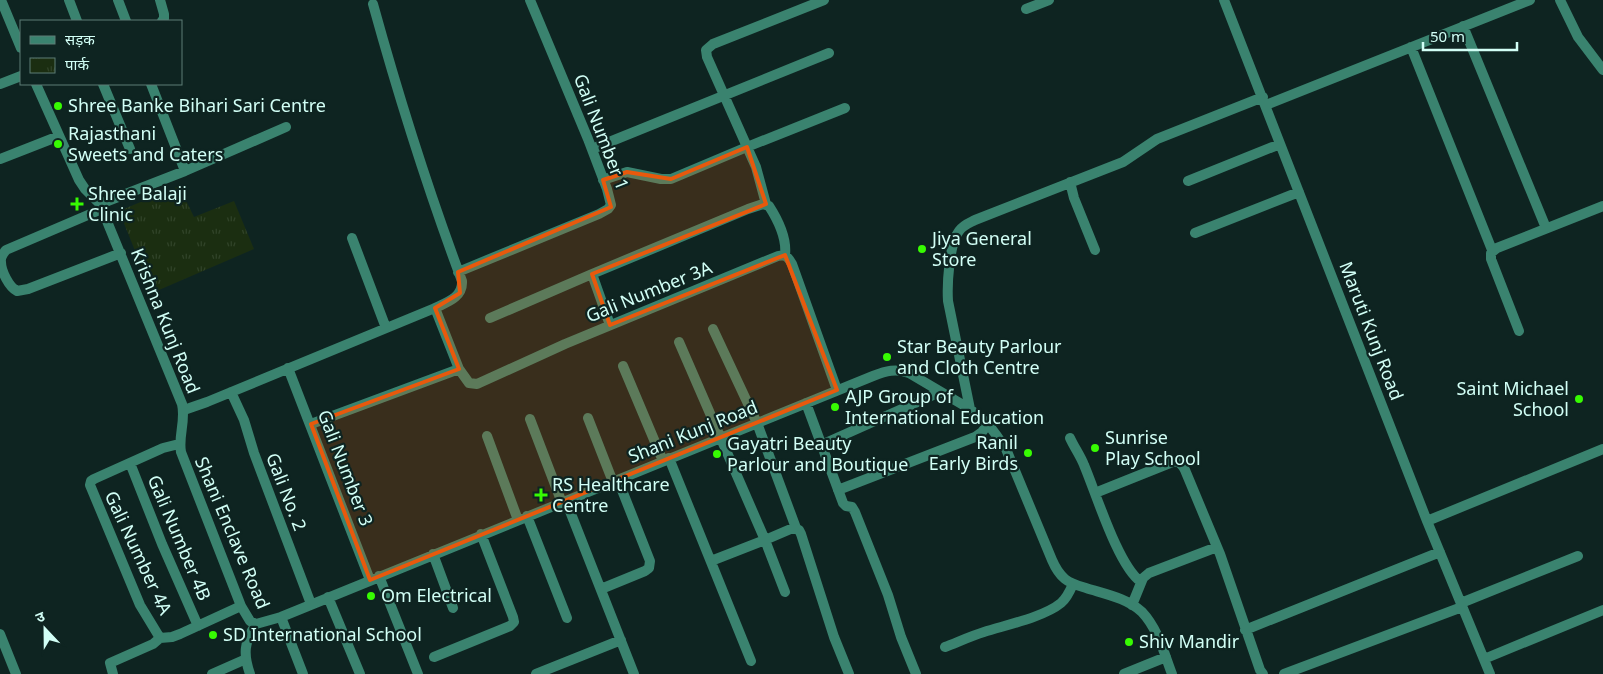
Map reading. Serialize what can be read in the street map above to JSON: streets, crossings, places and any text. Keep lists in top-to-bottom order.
{
  "streets": {
    "street": [
      "Gali Number 1",
      "Gali Number 3A",
      "Krishna Kunj Road",
      "Maruti Kunj Road",
      "Shani Kunj Road",
      "Gali Number 3",
      "Gali No. 2",
      "Shani Enclave Road",
      "Gali Number 4B",
      "Gali Number 4A"
    ]
  },
  "crossings": [
    ["Krishna Kunj Road", "Shani Enclave Road"],
    ["Shani Kunj Road", "Gali Number 3"],
    ["Shani Kunj Road", "Shani Enclave Road"],
    ["Gali Number 3", "Shani Enclave Road"],
    ["Gali No. 2", "Shani Enclave Road"],
    ["Gali Number 4B", "Gali Number 4A"]
  ],
  "places": {
    "other": [
      "Shree Banke Bihari Sari Centre",
      "Rajasthani Sweets and Caters",
      "Jiya General Store",
      "Star Beauty Parlour and Cloth Centre",
      "Saint Michael School",
      "AJP Group of International Education",
      "Sunrise Play School",
      "Ranil Early Birds",
      "Gayatri Beauty Parlour and Boutique",
      "Om Electrical",
      "SD International School",
      "Shiv Mandir"
    ],
    "health": ["Shree Balaji Clinic", "RS Healthcare Centre"]
  },
  "legend": ["सड़क", "पार्क"],
  "scale_bar": "50 m",
  "north": "top"
}
